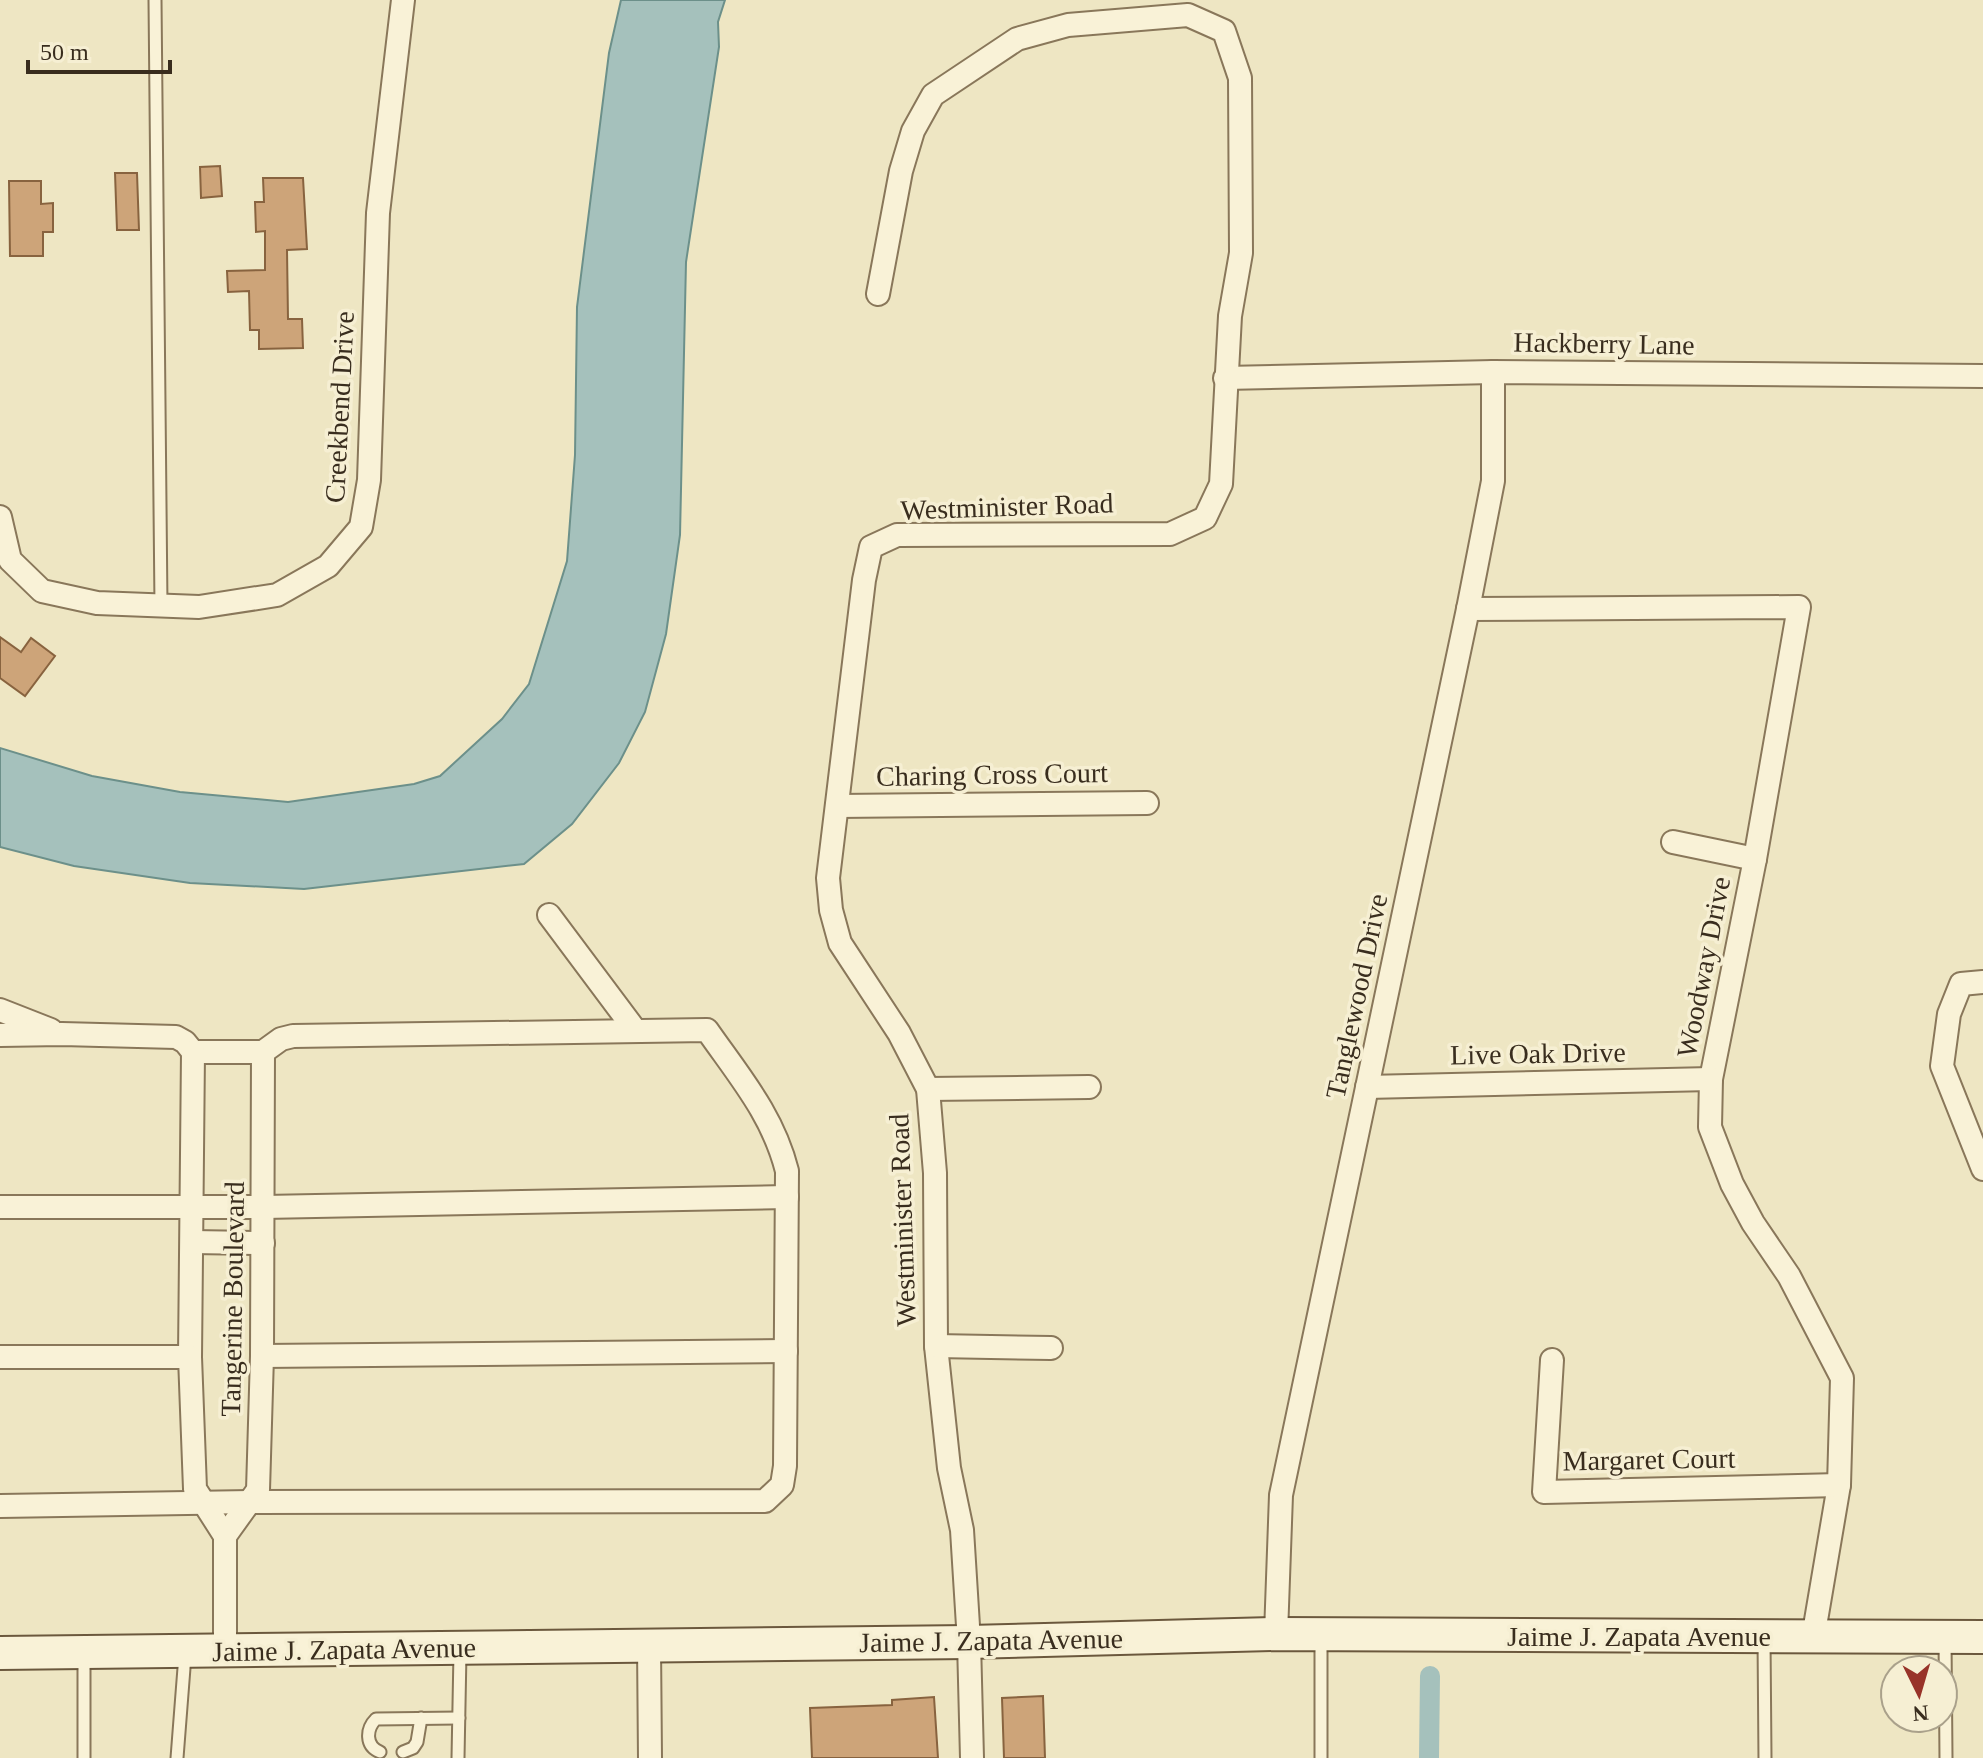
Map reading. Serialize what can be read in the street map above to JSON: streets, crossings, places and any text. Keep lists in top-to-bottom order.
{
  "streets": {
    "street": [
      "Hackberry Lane",
      "Creekbend Drive",
      "Westminister Road",
      "Charing Cross Court",
      "Woodway Drive",
      "Tanglewood Drive",
      "Live Oak Drive",
      "Tangerine Boulevard",
      "Margaret Court",
      "Jaime J. Zapata Avenue"
    ]
  },
  "crossings": [
    ["Hackberry Lane", "Westminister Road"],
    ["Hackberry Lane", "Tanglewood Drive"],
    ["Westminister Road", "Charing Cross Court"],
    ["Westminister Road", "Jaime J. Zapata Avenue"],
    ["Woodway Drive", "Tanglewood Drive"],
    ["Woodway Drive", "Live Oak Drive"],
    ["Woodway Drive", "Margaret Court"],
    ["Woodway Drive", "Jaime J. Zapata Avenue"],
    ["Tanglewood Drive", "Live Oak Drive"],
    ["Tanglewood Drive", "Jaime J. Zapata Avenue"]
  ],
  "scale_bar": "50 m",
  "north": "bottom"
}
